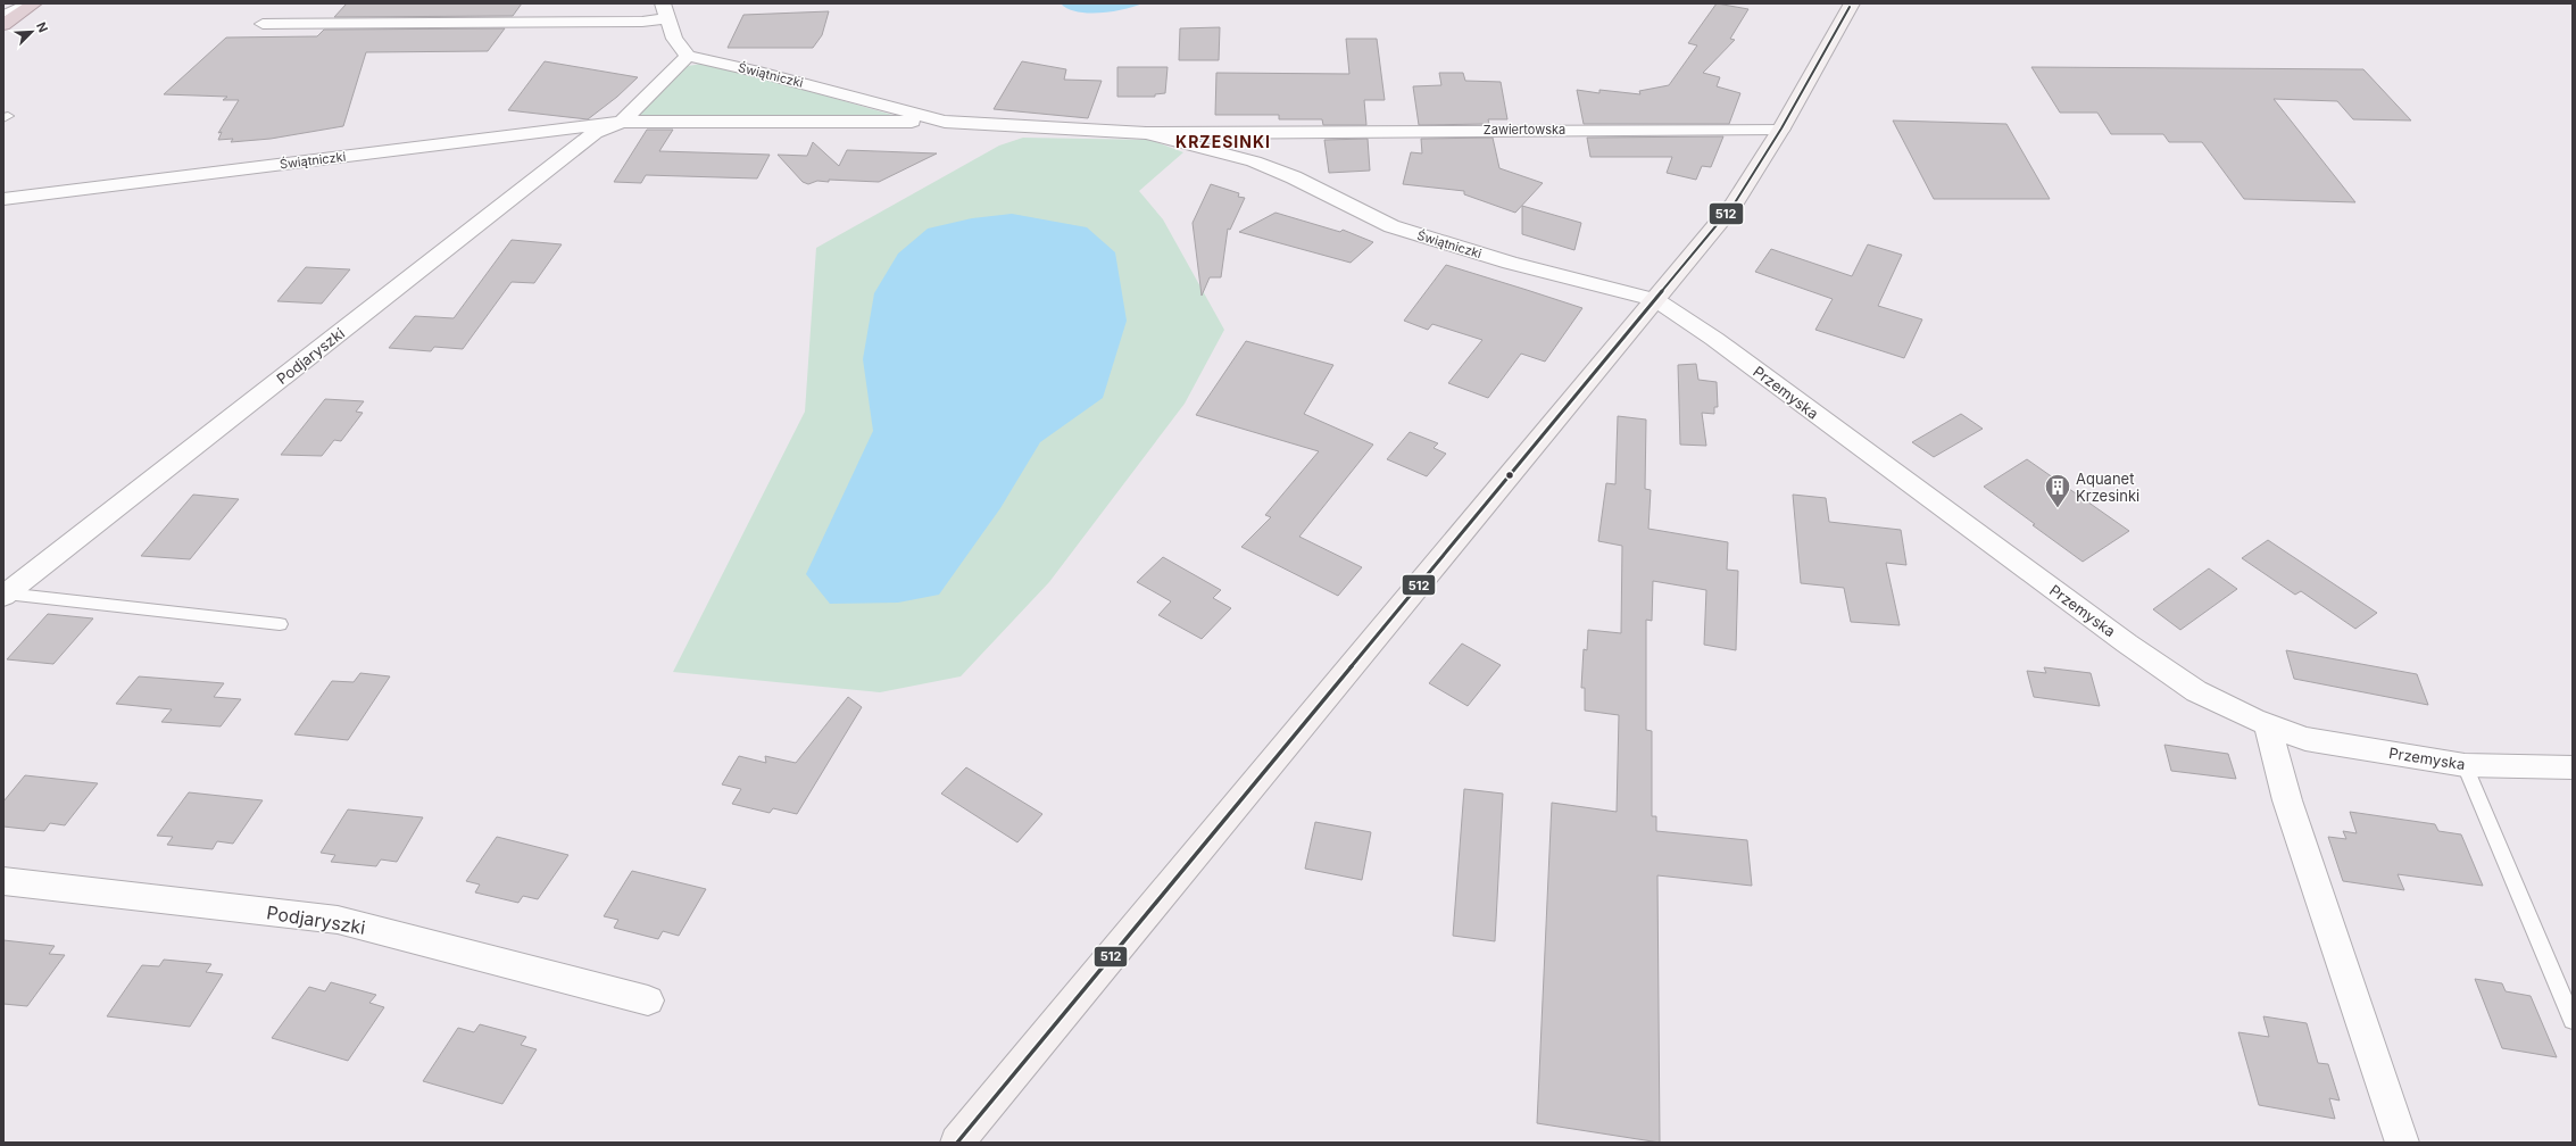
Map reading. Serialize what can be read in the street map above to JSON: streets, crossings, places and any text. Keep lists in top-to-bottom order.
{
  "streets": {
    "street": [
      "Świątniczki",
      "Zawiertowska",
      "Podjaryszki",
      "Przemyska"
    ]
  },
  "crossings": [
    ["Świątniczki", "Zawiertowska"],
    ["Świątniczki", "Podjaryszki"],
    ["Świątniczki", "Przemyska"]
  ],
  "districts": ["KRZESINKI"],
  "places": {
    "building": ["Aquanet Krzesinki"]
  },
  "lines": ["transit line 512"],
  "north": "top right"
}
